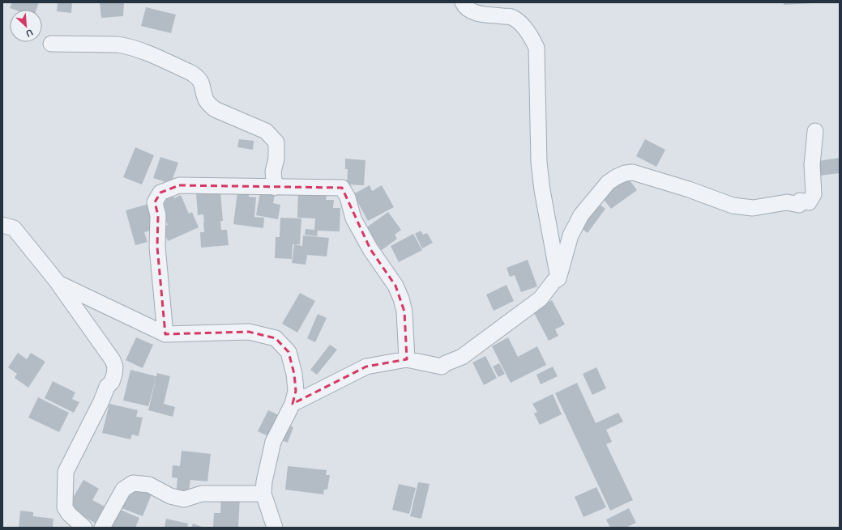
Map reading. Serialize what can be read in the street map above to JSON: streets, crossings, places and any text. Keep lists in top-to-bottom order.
{
  "north": "bottom right"
}
